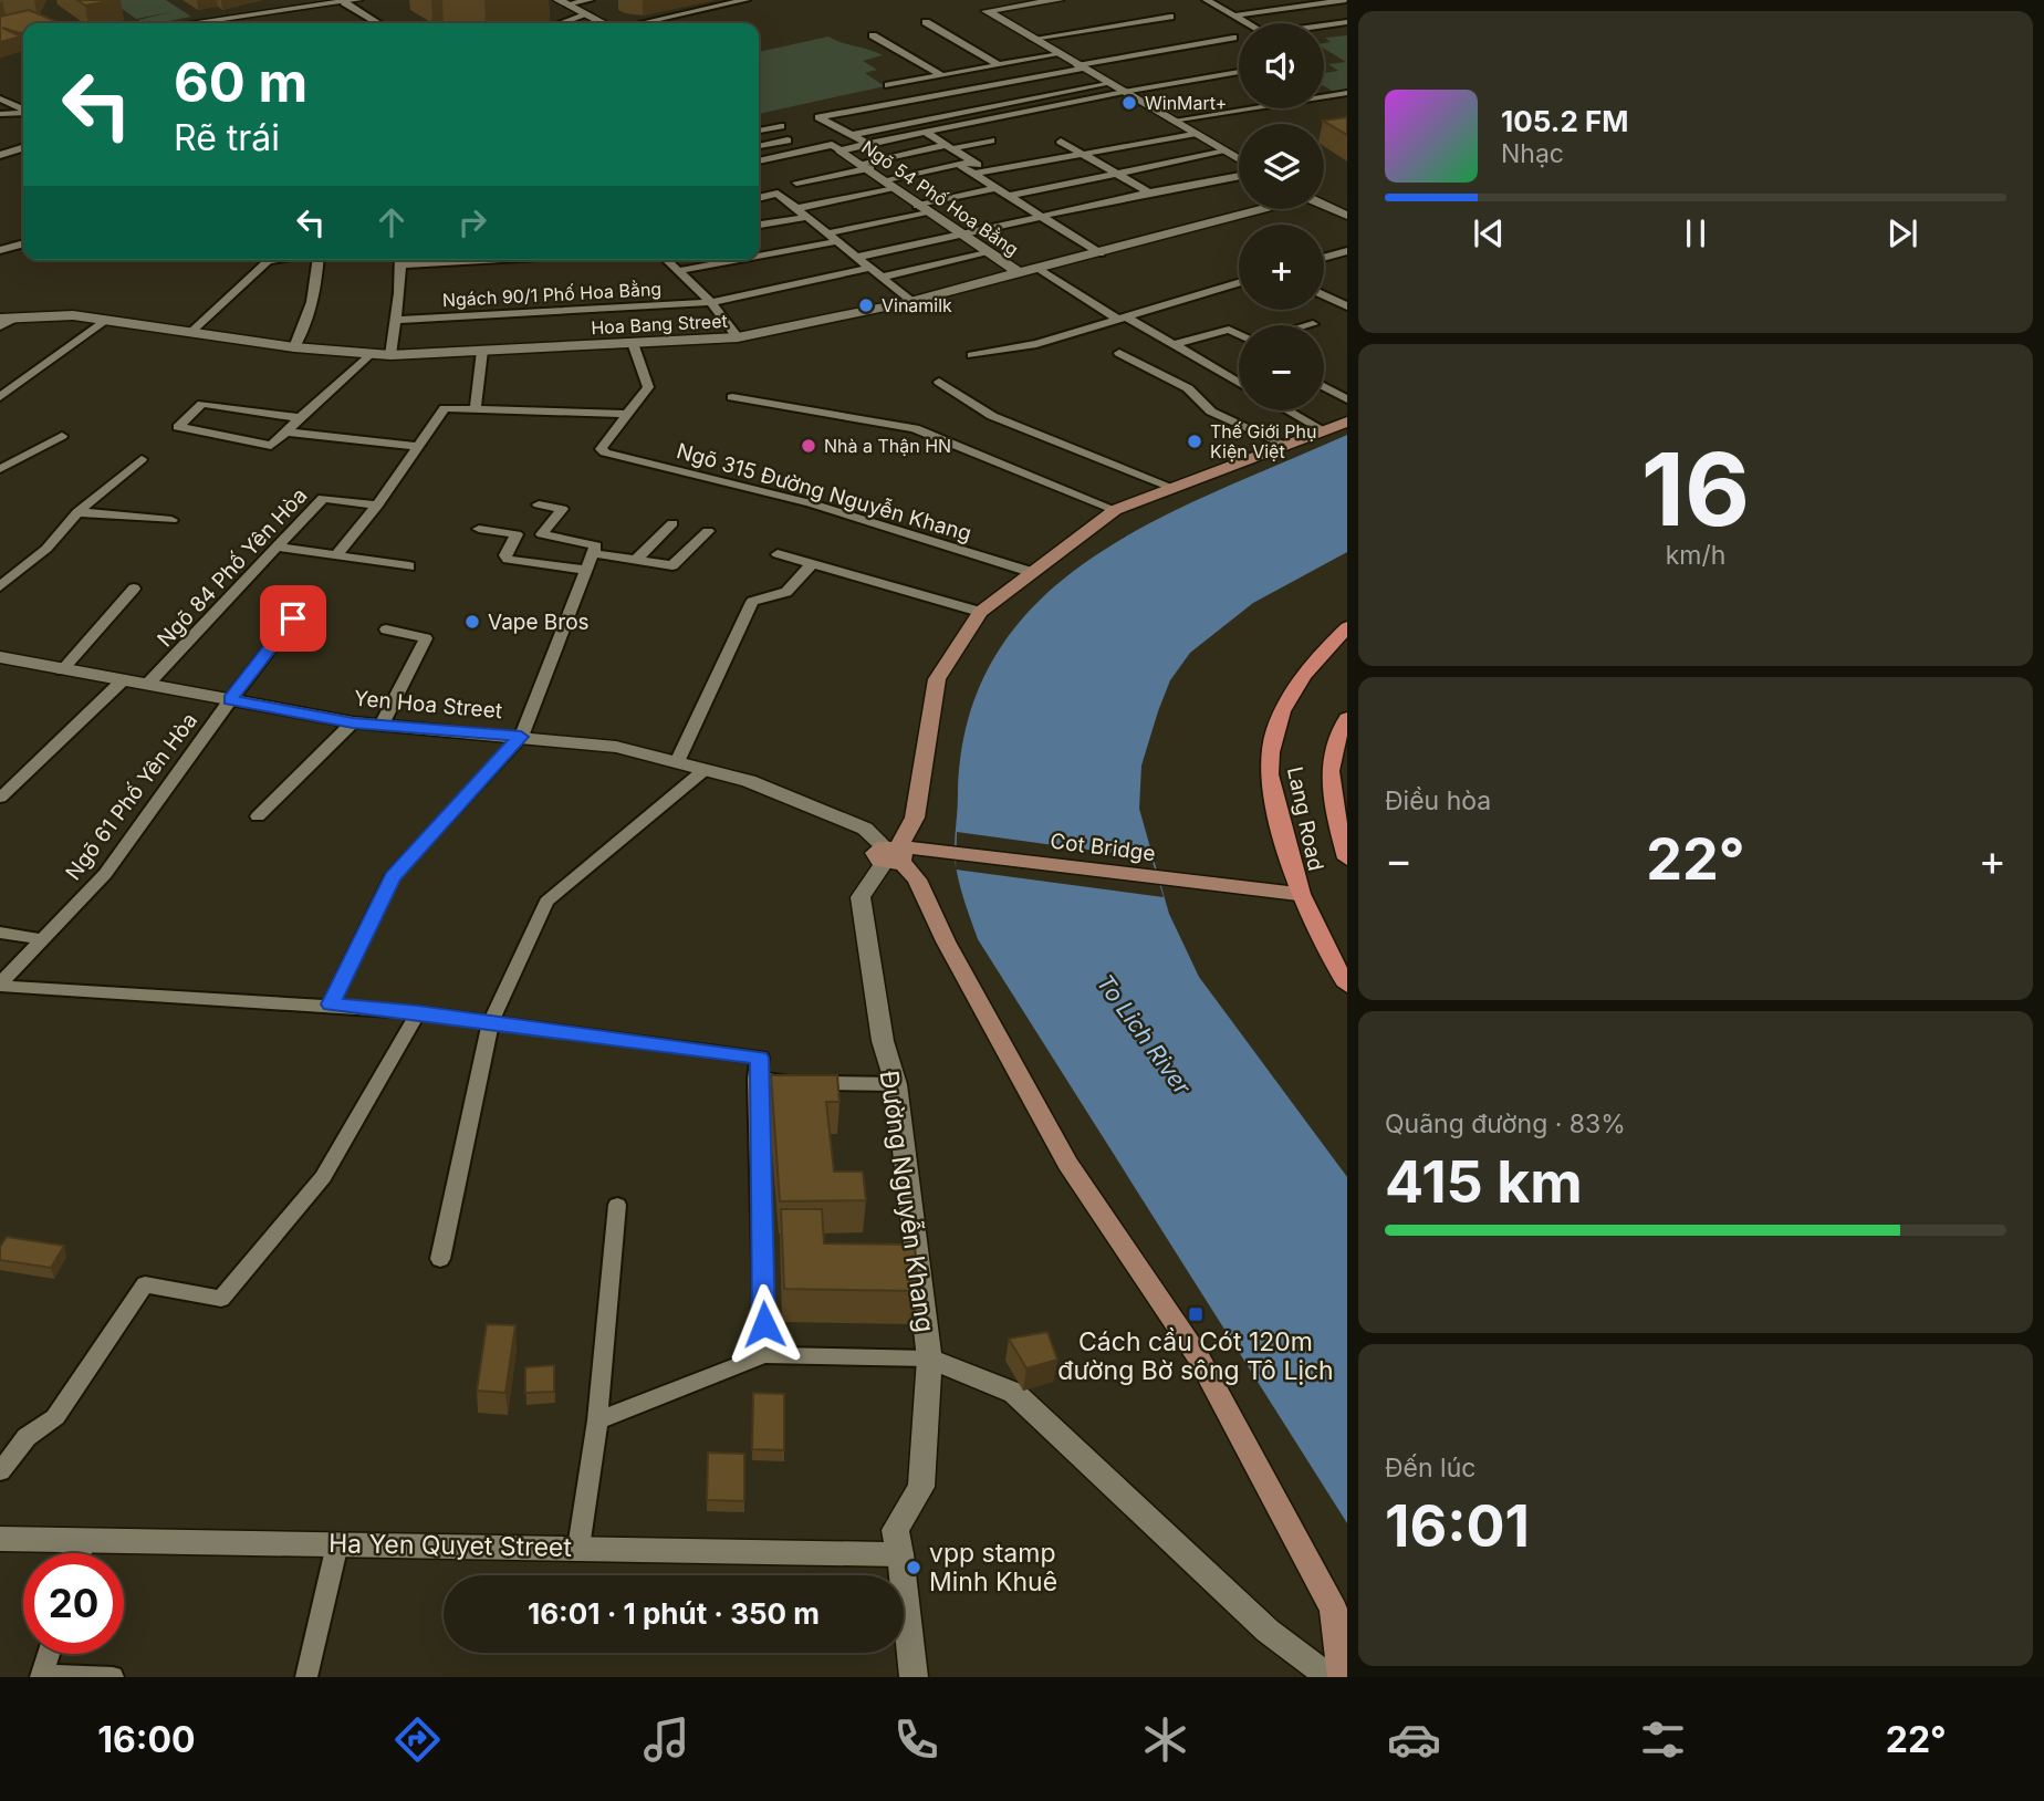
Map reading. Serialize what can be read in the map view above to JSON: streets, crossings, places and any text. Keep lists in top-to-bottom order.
{
  "streets": {
    "main road": ["Lang Road", "Cot Bridge"],
    "street": [
      "Ngõ 54 Phố Hoa Bằng",
      "Hoa Bang Street",
      "Yen Hoa Street",
      "Đường Nguyễn Khang",
      "Ha Yen Quyet Street"
    ],
    "lane": [
      "Ngách 90/1 Phố Hoa Bằng",
      "Ngõ 315 Đường Nguyễn Khang",
      "Ngõ 84 Phố Yên Hòa",
      "Ngõ 61 Phố Yên Hòa"
    ]
  },
  "crossings": [
    ["Ngõ 54 Phố Hoa Bằng", "Hoa Bang Street"],
    ["Ngõ 84 Phố Yên Hòa", "Yen Hoa Street"],
    ["Yen Hoa Street", "Ngõ 61 Phố Yên Hòa"],
    ["Yen Hoa Street", "Cot Bridge"],
    ["Yen Hoa Street", "Đường Nguyễn Khang"],
    ["Lang Road", "Cot Bridge"],
    ["Cot Bridge", "Đường Nguyễn Khang"]
  ],
  "water": ["To Lich River"],
  "places": {
    "other": [
      "WinMart+",
      "Vinamilk",
      "Thế Giới Phụ Kiện Việt",
      "Nhà a Thận HN",
      "Vape Bros",
      "vpp stamp Minh Khuê"
    ],
    "transit": ["Cách cầu Cót 120m đường Bờ sông Tô Lịch"]
  },
  "page": {
    "map_buttons": ["+", "−"],
    "turn": ["60 m", "Rẽ trái"],
    "song": ["105.2 FM", "Nhạc"],
    "tile": [
      ["16", "km/h"],
      "Điều hòa",
      ["Quãng đường · 83%", "415 km"],
      ["Đến lúc", "16:01"]
    ],
    "heat": ["−", "22°", "+"],
    "limit": "20",
    "trip": "16:01 · 1 phút · 350 m",
    "tabs": ["16:00", "22°"]
  }
}
